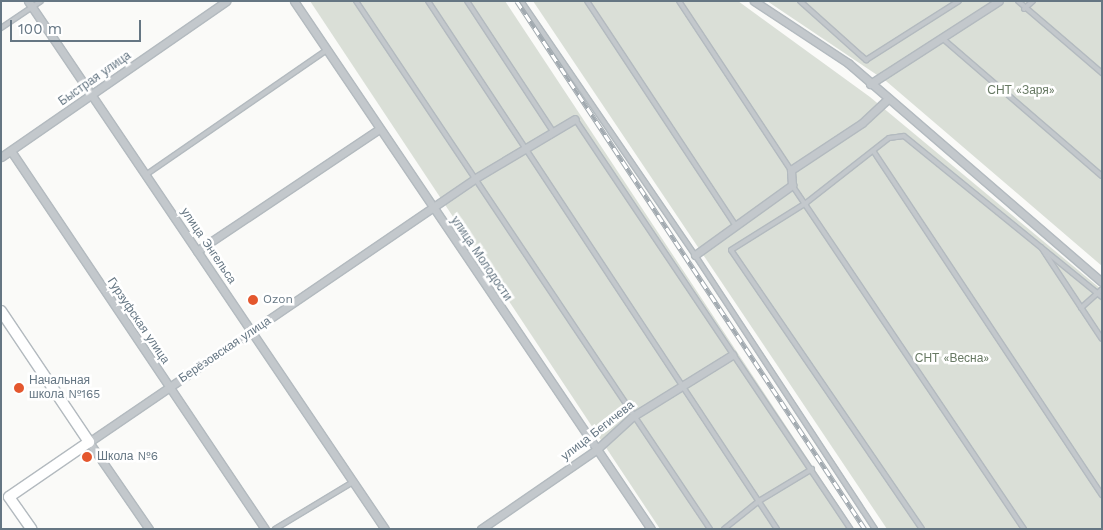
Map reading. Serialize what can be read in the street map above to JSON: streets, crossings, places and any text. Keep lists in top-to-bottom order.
{
  "streets": {
    "street": [
      "Быстрая улица",
      "улица Энгельса",
      "улица Молодости",
      "Гурзуфская улица",
      "Берёзовская улица",
      "улица Бегичева"
    ]
  },
  "crossings": [
    ["Быстрая улица", "улица Энгельса"],
    ["Быстрая улица", "Гурзуфская улица"],
    ["улица Энгельса", "Берёзовская улица"],
    ["улица Молодости", "Берёзовская улица"],
    ["улица Молодости", "улица Бегичева"],
    ["Гурзуфская улица", "Берёзовская улица"]
  ],
  "parks": ["СНТ «Заря»", "СНТ «Весна»"],
  "places": ["Ozon", "Начальная школа №165", "Школа №6"],
  "scale_bar": "100 m"
}
